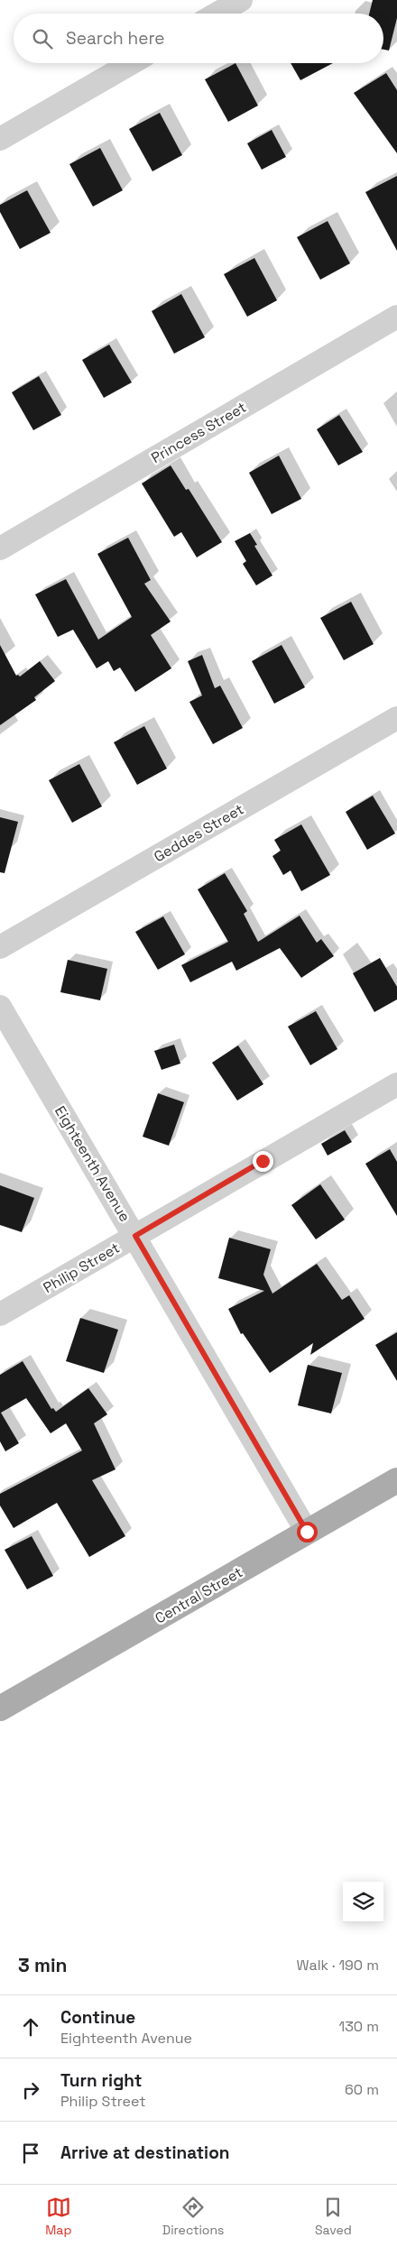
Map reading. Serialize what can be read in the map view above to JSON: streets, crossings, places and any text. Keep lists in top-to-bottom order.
{
  "streets": {
    "main road": ["Central Street"],
    "street": [
      "Princess Street",
      "Geddes Street",
      "Eighteenth Avenue",
      "Philip Street"
    ]
  },
  "crossings": [
    ["Eighteenth Avenue", "Philip Street"],
    ["Eighteenth Avenue", "Central Street"]
  ],
  "page": {
    "search": "Search here",
    "heading": ["3 min", "Walk · 190 m"],
    "list": [
      ["Continue", "Eighteenth Avenue", "130 m"],
      ["Turn right", "Philip Street", "60 m"],
      "Arrive at destination"
    ],
    "nav": ["Map", "Directions", "Saved"]
  }
}
